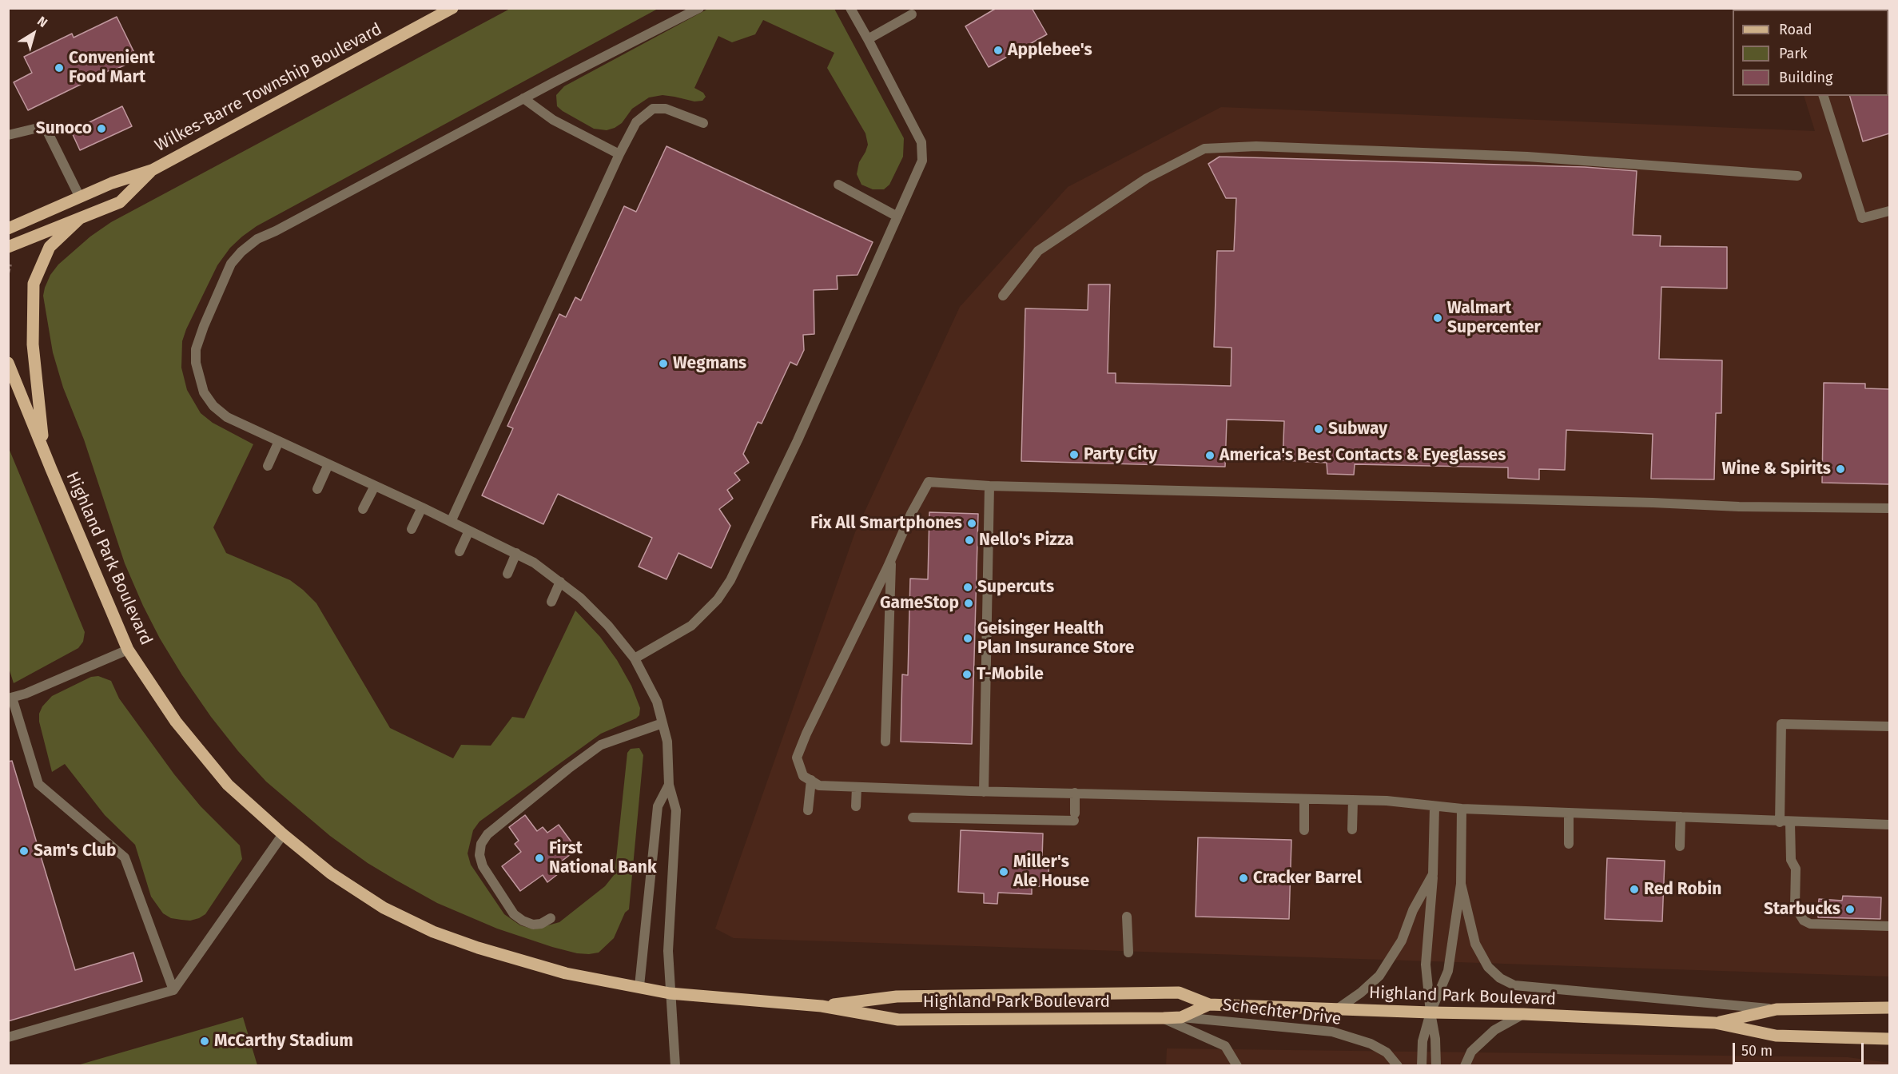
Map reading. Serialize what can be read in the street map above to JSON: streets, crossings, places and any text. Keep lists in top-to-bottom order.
{
  "streets": {
    "main road": ["Wilkes-Barre Township Boulevard", "Highland Park Boulevard"],
    "lane": ["Schechter Drive"]
  },
  "crossings": [
    ["Highland Park Boulevard", "Schechter Drive"]
  ],
  "places": [
    "Applebee's",
    "Convenient Food Mart",
    "Sunoco",
    "Walmart Supercenter",
    "Wegmans",
    "Subway",
    "Party City",
    "America's Best Contacts & Eyeglasses",
    "Wine & Spirits",
    "Fix All Smartphones",
    "Nello's Pizza",
    "Supercuts",
    "GameStop",
    "Geisinger Health Plan Insurance Store",
    "T-Mobile",
    "Sam's Club",
    "First National Bank",
    "Miller's Ale House",
    "Cracker Barrel",
    "Red Robin",
    "Starbucks",
    "McCarthy Stadium"
  ],
  "legend": ["Road", "Park", "Building"],
  "scale_bar": "50 m",
  "north": "top right"
}
